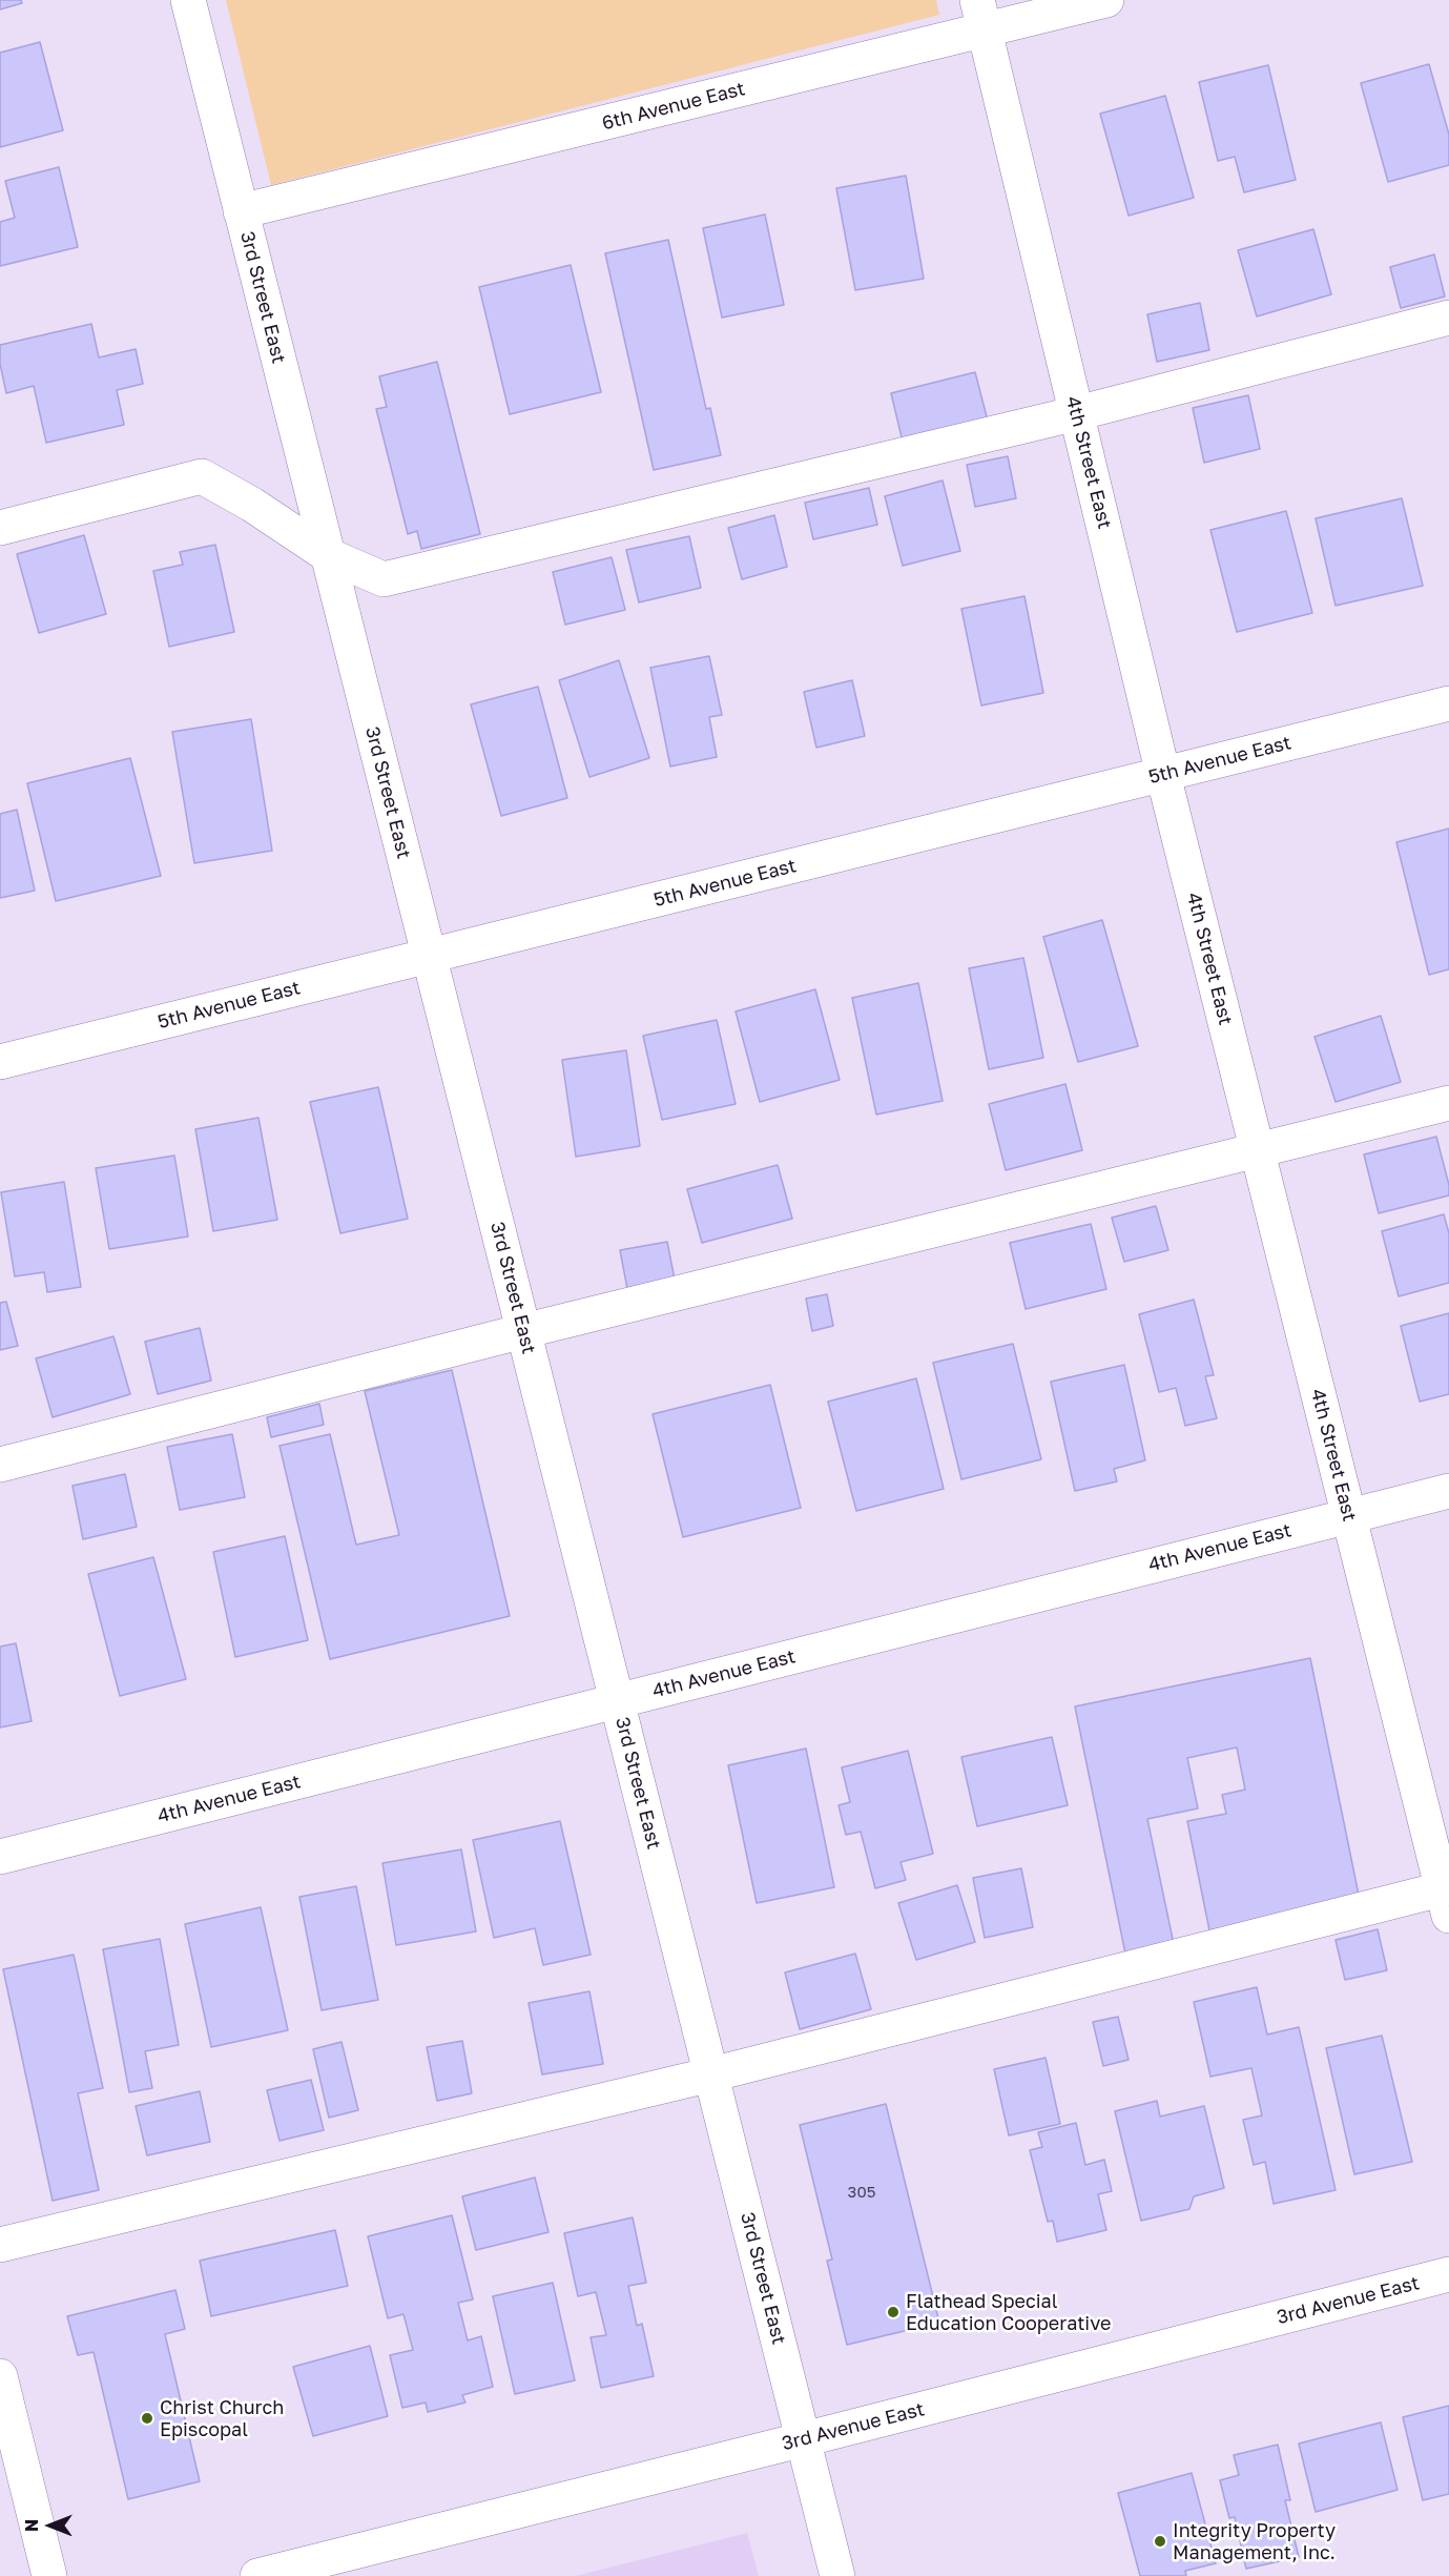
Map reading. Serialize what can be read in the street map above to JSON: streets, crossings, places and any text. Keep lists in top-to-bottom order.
{
  "streets": {
    "street": [
      "6th Avenue East",
      "3rd Street East",
      "4th Street East",
      "5th Avenue East",
      "4th Avenue East",
      "3rd Avenue East"
    ]
  },
  "crossings": [
    ["6th Avenue East", "3rd Street East"],
    ["6th Avenue East", "4th Street East"],
    ["3rd Street East", "5th Avenue East"],
    ["3rd Street East", "4th Avenue East"],
    ["3rd Street East", "3rd Avenue East"],
    ["4th Street East", "5th Avenue East"],
    ["4th Street East", "4th Avenue East"]
  ],
  "places": ["Flathead Special Education Cooperative", "Christ Church Episcopal", "Integrity Property Management, Inc."],
  "house_numbers": ["305"],
  "north": "left"
}
